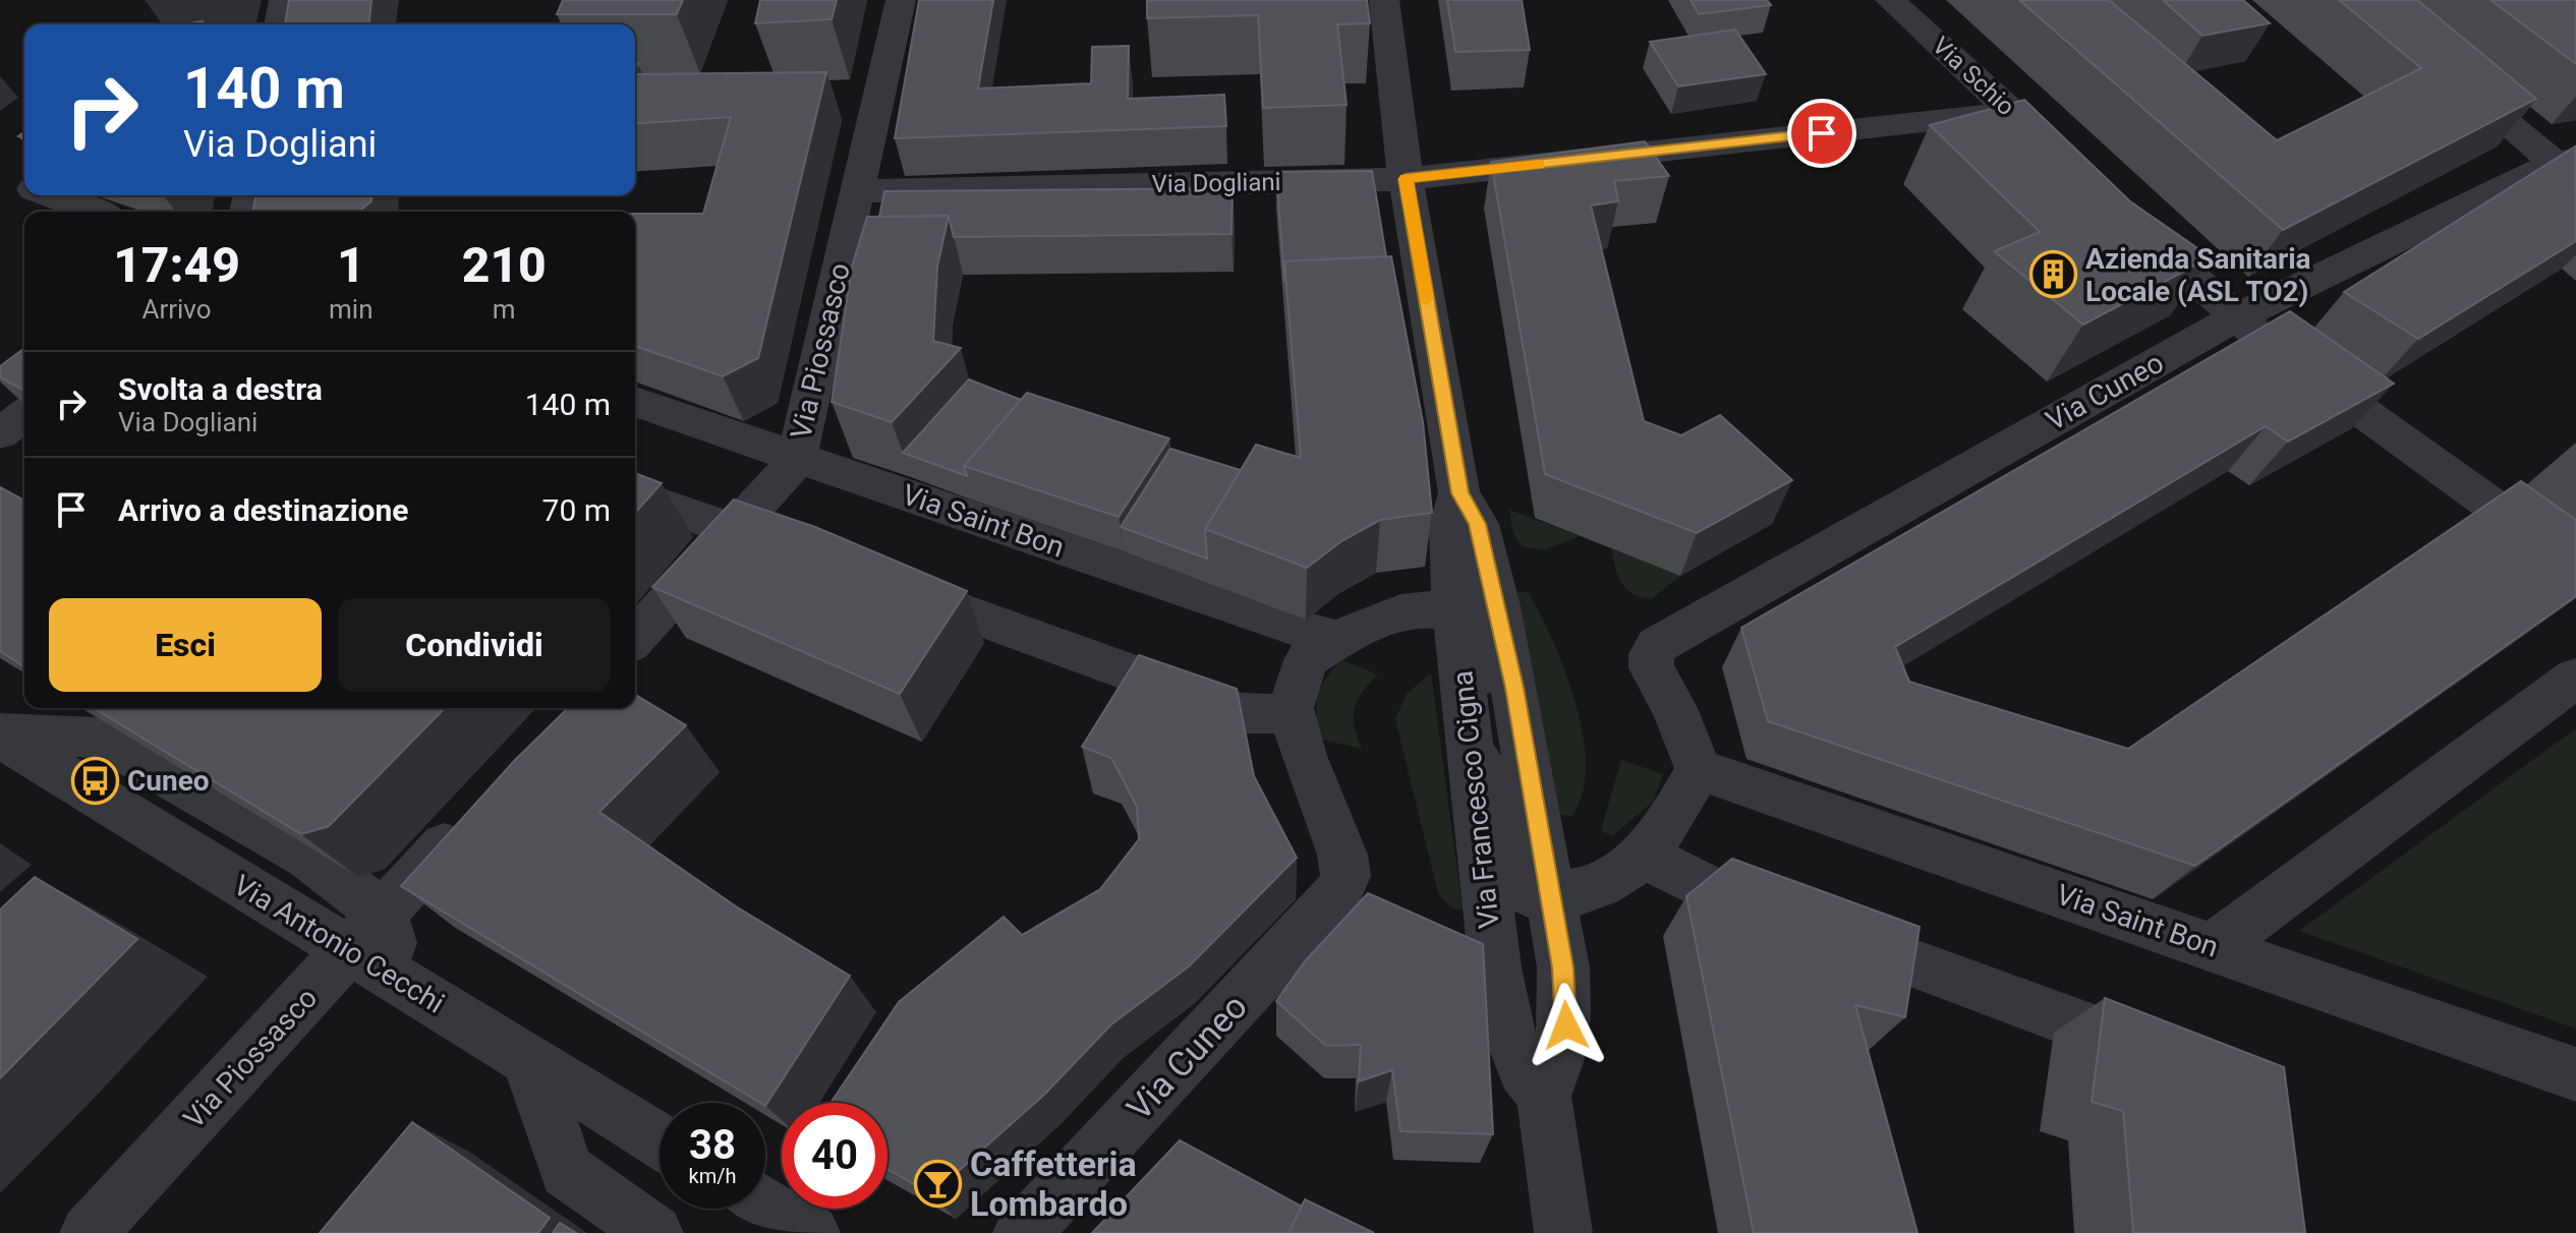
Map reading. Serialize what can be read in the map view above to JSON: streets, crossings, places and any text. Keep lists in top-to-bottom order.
{
  "streets": {
    "street": [
      "Via Schio",
      "Via Dogliani",
      "Via Piossasco",
      "Via Cuneo",
      "Via Saint Bon",
      "Via Francesco Cigna",
      "Via Antonio Cecchi"
    ]
  },
  "crossings": [
    ["Via Schio", "Via Dogliani"],
    ["Via Dogliani", "Via Piossasco"],
    ["Via Dogliani", "Via Francesco Cigna"],
    ["Via Piossasco", "Via Saint Bon"],
    ["Via Piossasco", "Via Antonio Cecchi"],
    ["Via Cuneo", "Via Saint Bon"]
  ],
  "places": {
    "building": ["Azienda Sanitaria Locale (ASL TO2)"],
    "bus stop": ["Cuneo"],
    "bar": ["Caffetteria Lombardo"]
  },
  "page": {
    "turn": ["140 m", "Via Dogliani"],
    "eta": [
      "17:49",
      "Arrivo",
      "1",
      "min",
      "210",
      "m"
    ],
    "list": [
      {
        "name": "Svolta a destra",
        "note": "Via Dogliani",
        "value": "140 m"
      },
      {
        "name": "Arrivo a destinazione",
        "value": "70 m"
      }
    ],
    "buttons": ["Esci", "Condividi"],
    "speed": "38 km/h",
    "limit": "40"
  }
}
